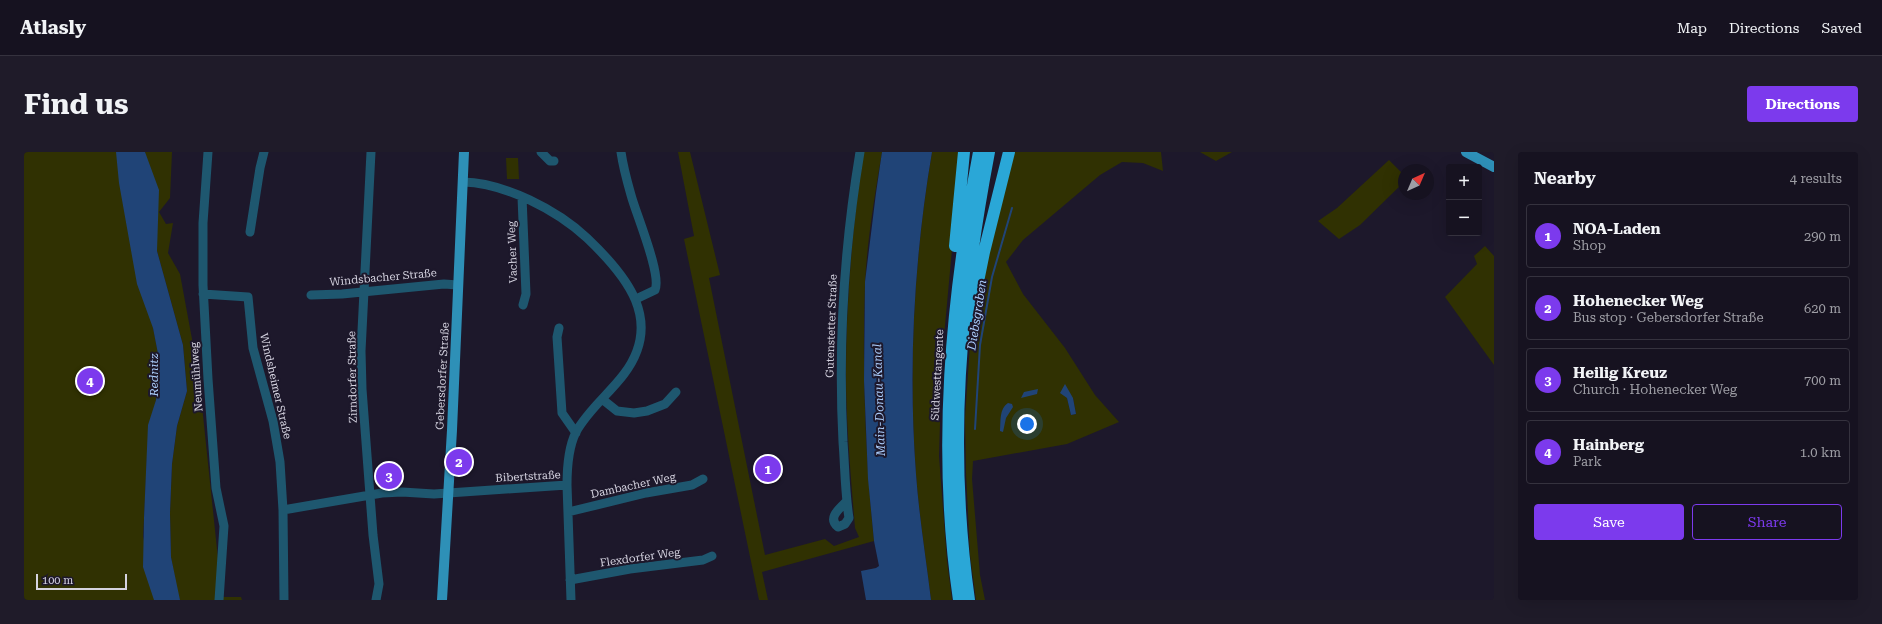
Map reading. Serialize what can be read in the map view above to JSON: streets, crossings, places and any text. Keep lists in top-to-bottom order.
{
  "streets": {
    "highway": ["Südwesttangente"],
    "main road": ["Gebersdorfer Straße"],
    "street": [
      "Vacher Weg",
      "Windsbacher Straße",
      "Gutenstetter Straße",
      "Neumühlweg",
      "Zirndorfer Straße",
      "Windsheimer Straße",
      "Bibertstraße",
      "Dambacher Weg",
      "Flexdorfer Weg"
    ]
  },
  "crossings": [
    ["Windsbacher Straße", "Gebersdorfer Straße"],
    ["Windsbacher Straße", "Zirndorfer Straße"],
    ["Gebersdorfer Straße", "Bibertstraße"],
    ["Neumühlweg", "Windsheimer Straße"],
    ["Zirndorfer Straße", "Bibertstraße"],
    ["Windsheimer Straße", "Bibertstraße"],
    ["Bibertstraße", "Dambacher Weg"],
    ["Bibertstraße", "Flexdorfer Weg"]
  ],
  "water": ["Diebsgraben", "Rednitz", "Main-Donau-Kanal"],
  "scale_bar": "100 m",
  "north": "top right",
  "page": {
    "header": "Atlasly",
    "nav": ["Map", "Directions", "Saved"],
    "buttons": [
      "Directions",
      ["Save", "Share"]
    ],
    "title": "Find us",
    "heading": ["Nearby", "4 results"],
    "map_buttons": ["+", "−"],
    "list": [
      {
        "mark": "1",
        "name": "NOA-Laden",
        "note": "Shop",
        "value": "290 m"
      },
      {
        "mark": "2",
        "name": "Hohenecker Weg",
        "note": "Bus stop · Gebersdorfer Straße",
        "value": "620 m"
      },
      {
        "mark": "3",
        "name": "Heilig Kreuz",
        "note": "Church · Hohenecker Weg",
        "value": "700 m"
      },
      {
        "mark": "4",
        "name": "Hainberg",
        "note": "Park",
        "value": "1.0 km"
      }
    ],
    "pins": [
      "4",
      "2",
      "1",
      "3"
    ],
    "scale": "100 m"
  }
}
